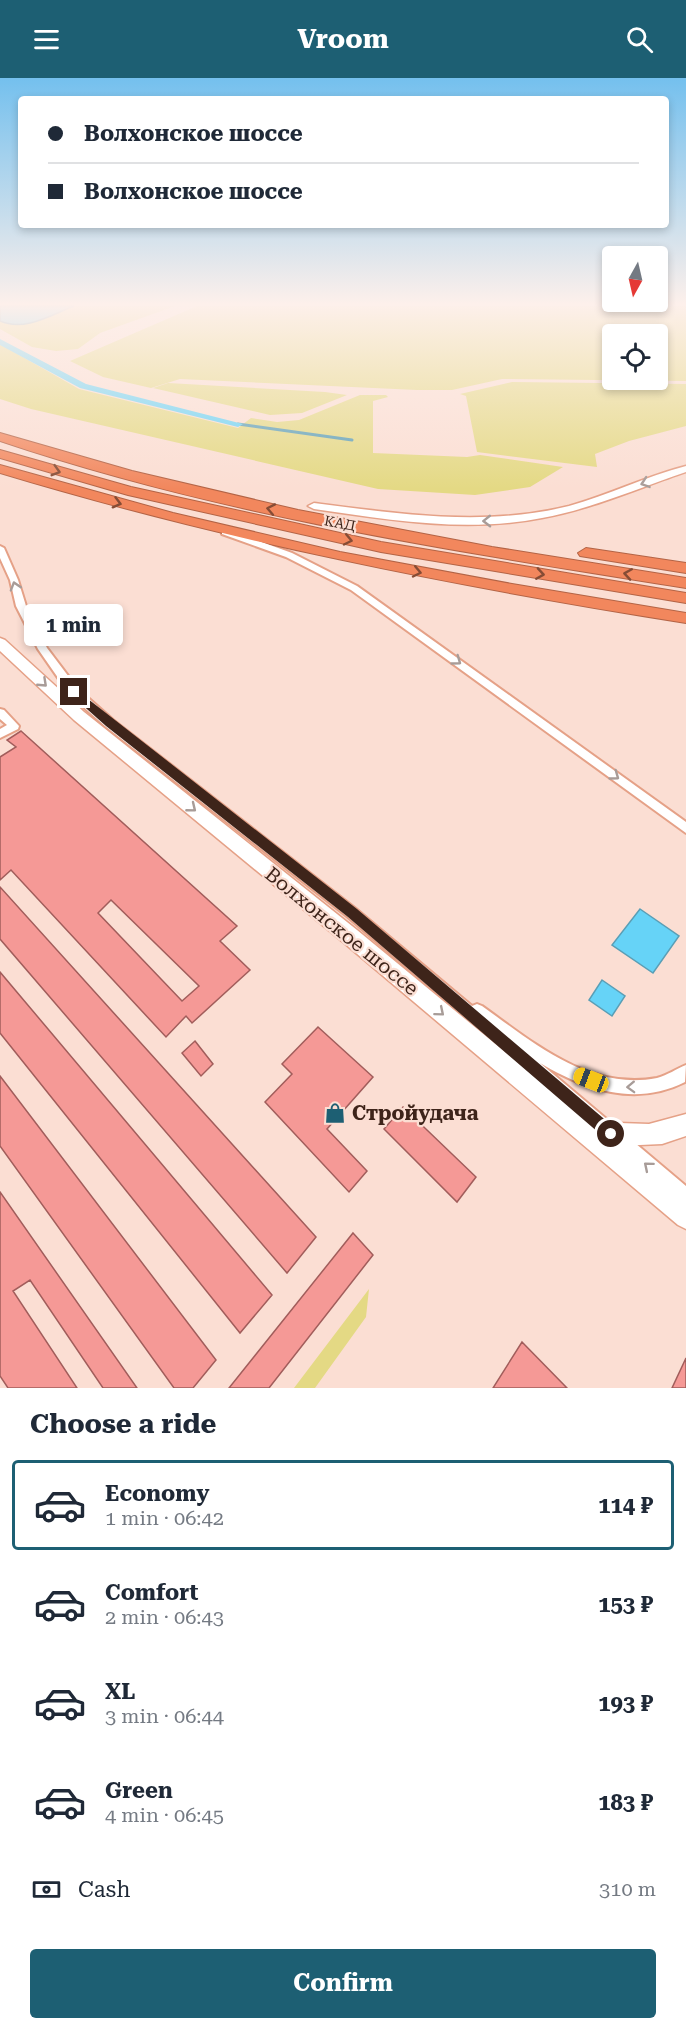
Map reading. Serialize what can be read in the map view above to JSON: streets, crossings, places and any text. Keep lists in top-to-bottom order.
{
  "streets": {
    "highway": ["КАД"],
    "main road": ["Волхонское шоссе"]
  },
  "places": {
    "shop": ["Стройудача"]
  },
  "north": "bottom",
  "page": {
    "header": "Vroom",
    "banner": ["Волхонское шоссе", "Волхонское шоссе"],
    "bubble": "1 min",
    "heading": "Choose a ride",
    "list": [
      {
        "name": "Economy",
        "note": "1 min · 06:42",
        "value": "114 ₽"
      },
      {
        "name": "Comfort",
        "note": "2 min · 06:43",
        "value": "153 ₽"
      },
      {
        "name": "XL",
        "note": "3 min · 06:44",
        "value": "193 ₽"
      },
      {
        "name": "Green",
        "note": "4 min · 06:45",
        "value": "183 ₽"
      }
    ],
    "pay": ["Cash", "310 m"],
    "buttons": "Confirm"
  }
}
